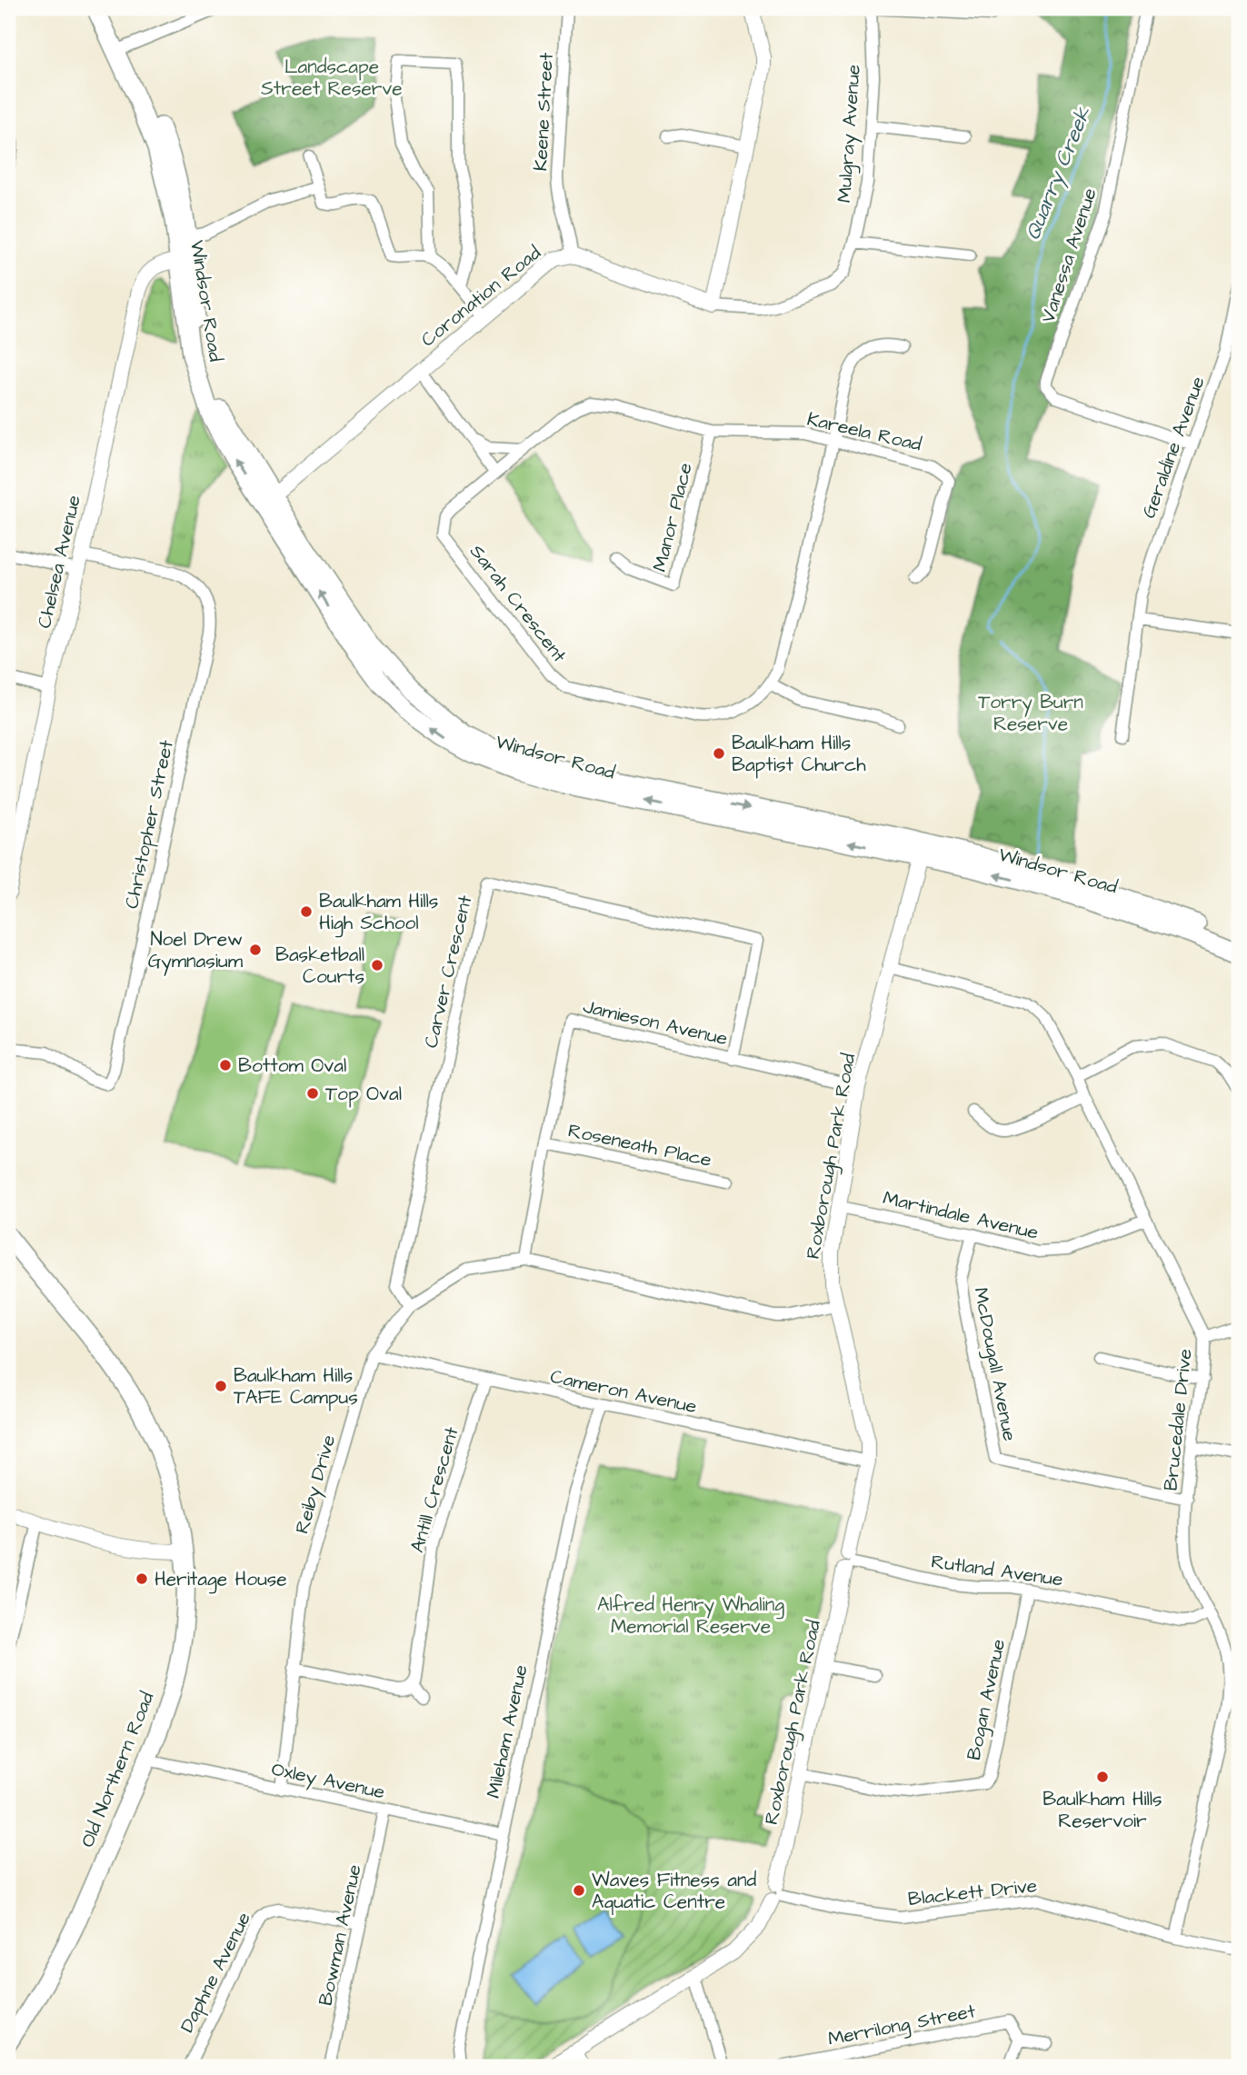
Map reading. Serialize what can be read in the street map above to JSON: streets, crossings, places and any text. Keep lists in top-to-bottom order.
{
  "streets": {
    "main road": ["Windsor Road", "Old Northern Road"],
    "street": [
      "Keene Street",
      "Mulgray Avenue",
      "Vanessa Avenue",
      "Coronation Road",
      "Kareela Road",
      "Geraldine Avenue",
      "Manor Place",
      "Chelsea Avenue",
      "Sarah Crescent",
      "Christopher Street",
      "Carver Crescent",
      "Jamieson Avenue",
      "Roseneath Place",
      "Roxborough Park Road",
      "Martindale Avenue",
      "McDougall Avenue",
      "Cameron Avenue",
      "Brucedale Drive",
      "Reiby Drive",
      "Antill Crescent",
      "Rutland Avenue",
      "Bogan Avenue",
      "Mileham Avenue",
      "Oxley Avenue",
      "Blackett Drive",
      "Bowman Avenue",
      "Daphne Avenue",
      "Merrilong Street"
    ]
  },
  "crossings": [
    ["Keene Street", "Coronation Road"],
    ["Mulgray Avenue", "Coronation Road"],
    ["Vanessa Avenue", "Geraldine Avenue"],
    ["Coronation Road", "Windsor Road"],
    ["Windsor Road", "Chelsea Avenue"],
    ["Windsor Road", "Roxborough Park Road"],
    ["Kareela Road", "Manor Place"],
    ["Kareela Road", "Sarah Crescent"],
    ["Chelsea Avenue", "Christopher Street"],
    ["Carver Crescent", "Jamieson Avenue"],
    ["Carver Crescent", "Reiby Drive"],
    ["Jamieson Avenue", "Roseneath Place"],
    ["Jamieson Avenue", "Roxborough Park Road"],
    ["Jamieson Avenue", "Reiby Drive"],
    ["Roxborough Park Road", "Martindale Avenue"],
    ["Roxborough Park Road", "Cameron Avenue"],
    ["Roxborough Park Road", "Brucedale Drive"],
    ["Roxborough Park Road", "Reiby Drive"],
    ["Roxborough Park Road", "Rutland Avenue"],
    ["Roxborough Park Road", "Bogan Avenue"],
    ["Roxborough Park Road", "Blackett Drive"],
    ["Martindale Avenue", "McDougall Avenue"],
    ["Martindale Avenue", "Brucedale Drive"],
    ["McDougall Avenue", "Brucedale Drive"],
    ["Cameron Avenue", "Reiby Drive"],
    ["Cameron Avenue", "Antill Crescent"],
    ["Cameron Avenue", "Mileham Avenue"],
    ["Brucedale Drive", "Rutland Avenue"],
    ["Brucedale Drive", "Blackett Drive"],
    ["Reiby Drive", "Oxley Avenue"],
    ["Rutland Avenue", "Bogan Avenue"],
    ["Mileham Avenue", "Oxley Avenue"],
    ["Old Northern Road", "Oxley Avenue"],
    ["Oxley Avenue", "Bowman Avenue"],
    ["Bowman Avenue", "Daphne Avenue"]
  ],
  "water": ["Quarry Creek"],
  "parks": ["Landscape Street Reserve", "Torry Burn Reserve", "Alfred Henry Whaling Memorial Reserve"],
  "places": [
    "Baulkham Hills Baptist Church",
    "Baulkham Hills High School",
    "Noel Drew Gymnasium",
    "Basketball Courts",
    "Bottom Oval",
    "Top Oval",
    "Baulkham Hills TAFE Campus",
    "Heritage House",
    "Baulkham Hills Reservoir",
    "Waves Fitness and Aquatic Centre"
  ]
}
